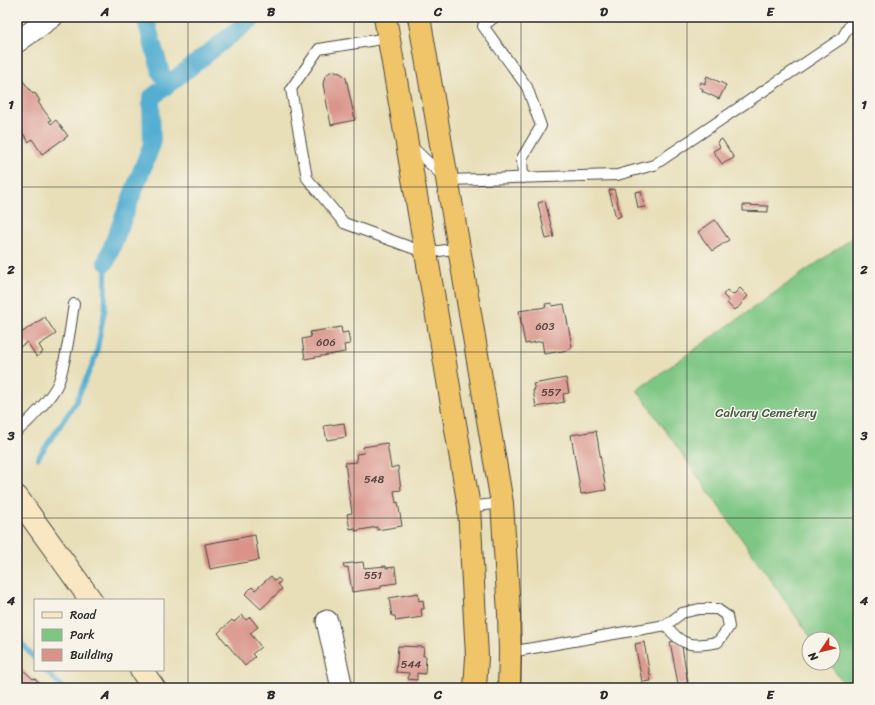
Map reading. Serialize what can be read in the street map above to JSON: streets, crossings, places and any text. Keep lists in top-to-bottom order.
{
  "parks": ["Calvary Cemetery"],
  "house_numbers": [
    "603",
    "606",
    "557",
    "548",
    "551",
    "544"
  ],
  "legend": ["Road", "Park", "Building"],
  "north": "bottom left",
  "grid": {
    "columns": [
      "A",
      "B",
      "C",
      "D",
      "E"
    ],
    "rows": [
      "1",
      "2",
      "3",
      "4"
    ]
  }
}
